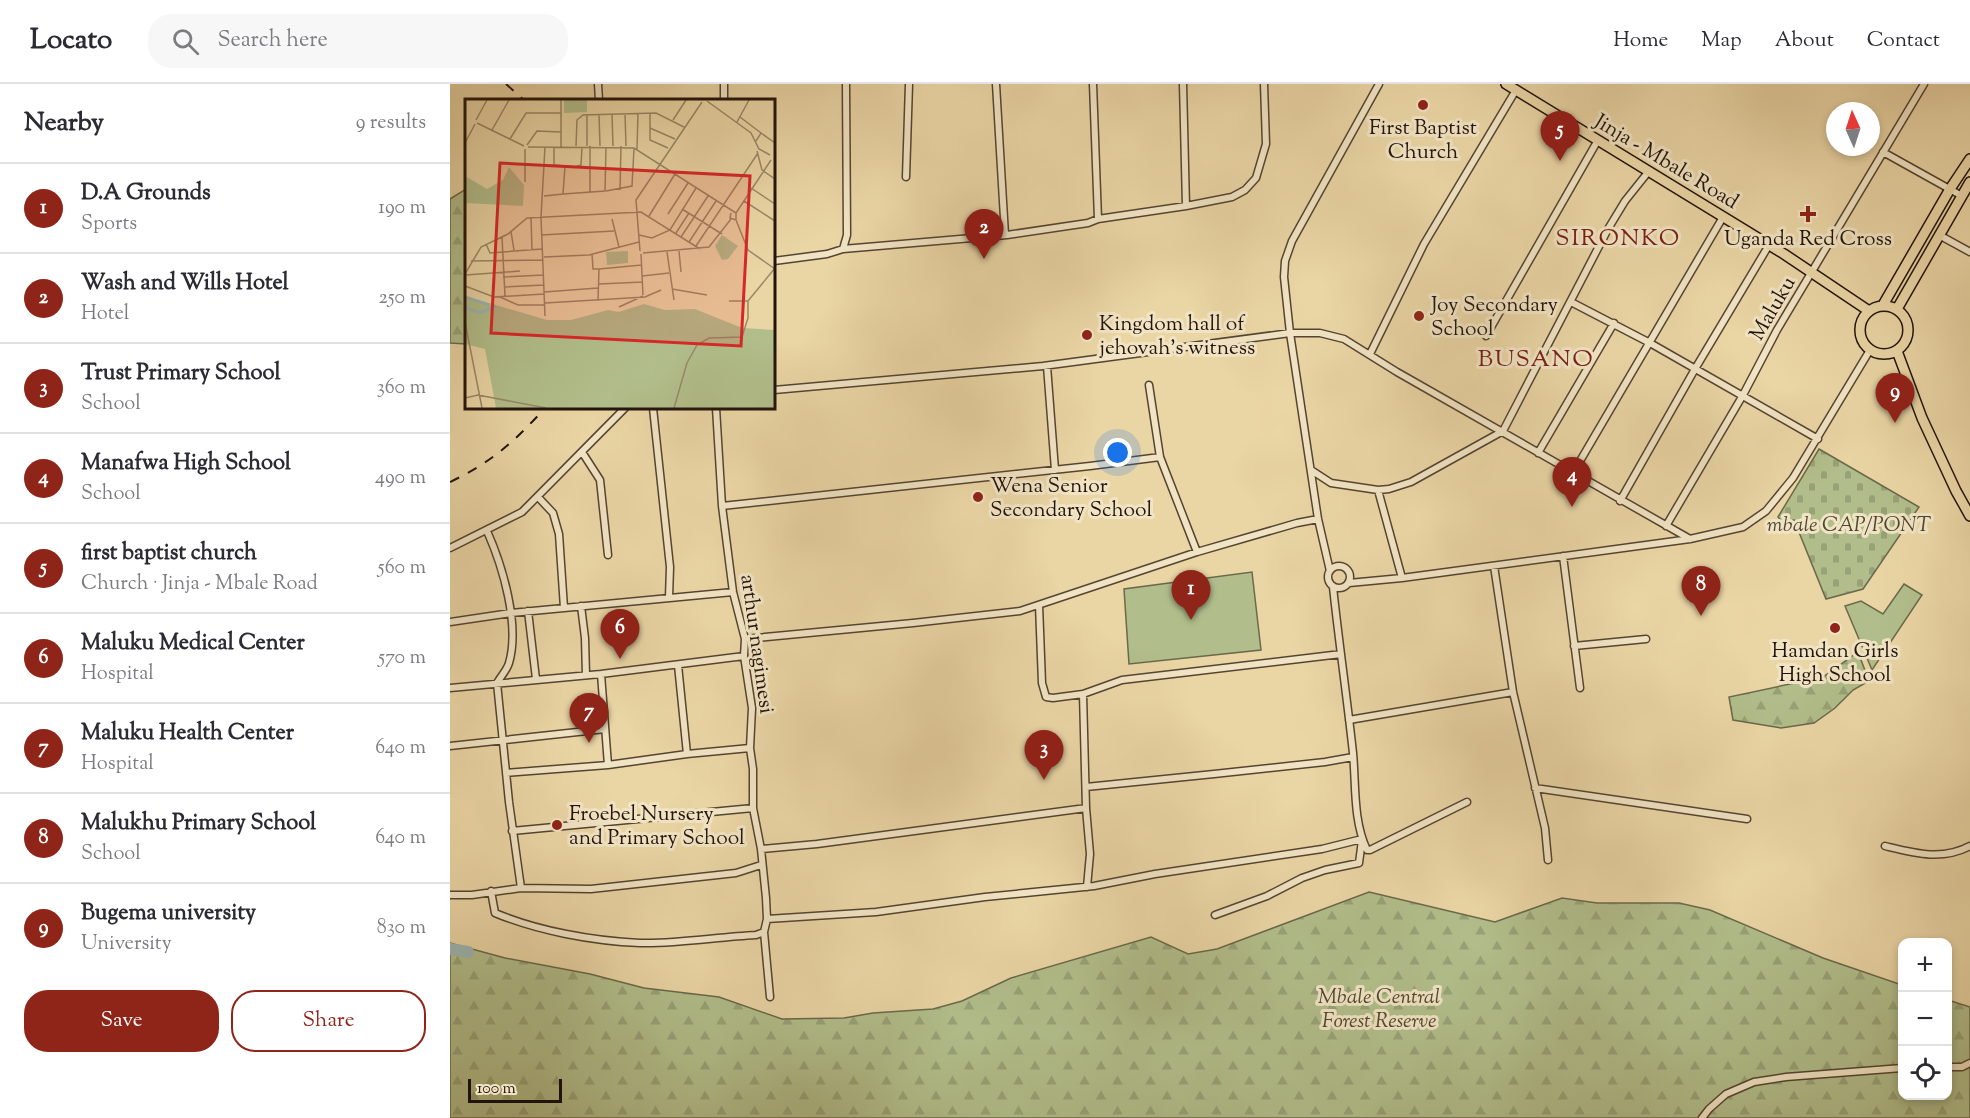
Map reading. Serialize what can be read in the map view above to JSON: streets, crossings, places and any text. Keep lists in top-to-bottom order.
{
  "streets": {
    "main road": ["Jinja - Mbale Road"],
    "street": ["Maluku", "arthur nagimesi"]
  },
  "crossings": [
    ["Jinja - Mbale Road", "Maluku"]
  ],
  "districts": ["SIRONKO", "BUSANO"],
  "parks": ["mbale CAP/PONT", "Mbale Central Forest Reserve"],
  "places": {
    "other": [
      "First Baptist Church",
      "Joy Secondary School",
      "Kingdom hall of jehovah's witness",
      "Wena Senior Secondary School",
      "Hamdan Girls High School",
      "Froebel Nursery and Primary School"
    ],
    "health": ["Uganda Red Cross"]
  },
  "scale_bar": "100 m",
  "north": "top",
  "page": {
    "header": "Locato",
    "search": "Search here",
    "nav": [
      "Home",
      "Map",
      "About",
      "Contact"
    ],
    "heading": ["Nearby", "9 results"],
    "pins": [
      "5",
      "2",
      "9",
      "4",
      "8",
      "1",
      "6",
      "7",
      "3"
    ],
    "list": [
      {
        "mark": "1",
        "name": "D.A Grounds",
        "note": "Sports",
        "value": "190 m"
      },
      {
        "mark": "2",
        "name": "Wash and Wills Hotel",
        "note": "Hotel",
        "value": "250 m"
      },
      {
        "mark": "3",
        "name": "Trust Primary School",
        "note": "School",
        "value": "360 m"
      },
      {
        "mark": "4",
        "name": "Manafwa High School",
        "note": "School",
        "value": "490 m"
      },
      {
        "mark": "5",
        "name": "first baptist church",
        "note": "Church · Jinja - Mbale Road",
        "value": "560 m"
      },
      {
        "mark": "6",
        "name": "Maluku Medical Center",
        "note": "Hospital",
        "value": "570 m"
      },
      {
        "mark": "7",
        "name": "Maluku Health Center",
        "note": "Hospital",
        "value": "640 m"
      },
      {
        "mark": "8",
        "name": "Malukhu Primary School",
        "note": "School",
        "value": "640 m"
      },
      {
        "mark": "9",
        "name": "Bugema university",
        "note": "University",
        "value": "830 m"
      }
    ],
    "map_buttons": ["+", "−"],
    "buttons": ["Save", "Share"],
    "scale": "100 m"
  }
}
